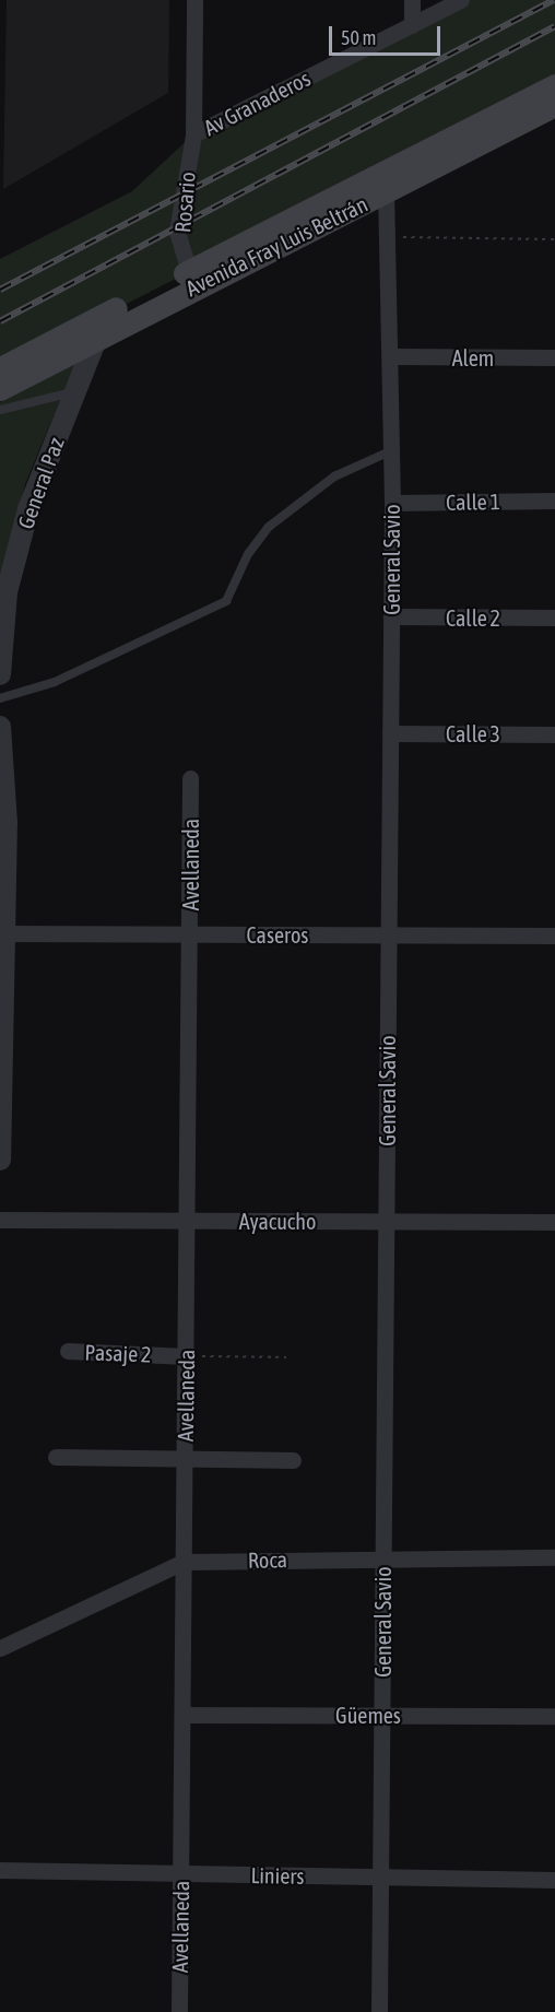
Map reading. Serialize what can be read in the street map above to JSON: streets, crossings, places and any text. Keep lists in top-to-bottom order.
{
  "streets": {
    "main road": ["Avenida Fray Luis Beltrán"],
    "street": [
      "Av Granaderos",
      "Rosario",
      "Alem",
      "General Paz",
      "Calle 1",
      "General Savio",
      "Calle 2",
      "Calle 3",
      "Avellaneda",
      "Caseros",
      "Ayacucho",
      "Pasaje 2",
      "Roca",
      "Güemes",
      "Liniers"
    ]
  },
  "crossings": [
    ["Av Granaderos", "Rosario"],
    ["Rosario", "Avenida Fray Luis Beltrán"],
    ["Avenida Fray Luis Beltrán", "General Paz"],
    ["Avenida Fray Luis Beltrán", "General Savio"],
    ["Alem", "General Savio"],
    ["Calle 1", "General Savio"],
    ["General Savio", "Calle 2"],
    ["General Savio", "Calle 3"],
    ["General Savio", "Caseros"],
    ["General Savio", "Ayacucho"],
    ["General Savio", "Roca"],
    ["General Savio", "Güemes"],
    ["General Savio", "Liniers"],
    ["Avellaneda", "Caseros"],
    ["Avellaneda", "Ayacucho"],
    ["Avellaneda", "Pasaje 2"],
    ["Avellaneda", "Roca"],
    ["Avellaneda", "Güemes"],
    ["Avellaneda", "Liniers"]
  ],
  "scale_bar": "50 m"
}
